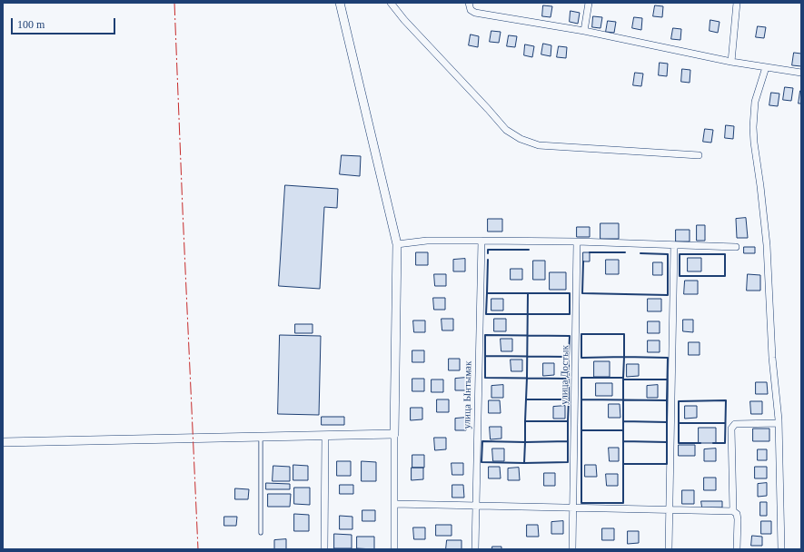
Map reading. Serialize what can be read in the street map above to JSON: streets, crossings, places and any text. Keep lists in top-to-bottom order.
{
  "streets": {
    "street": ["улица Достык", "улица Ынтымак"]
  },
  "scale_bar": "100 m"
}
